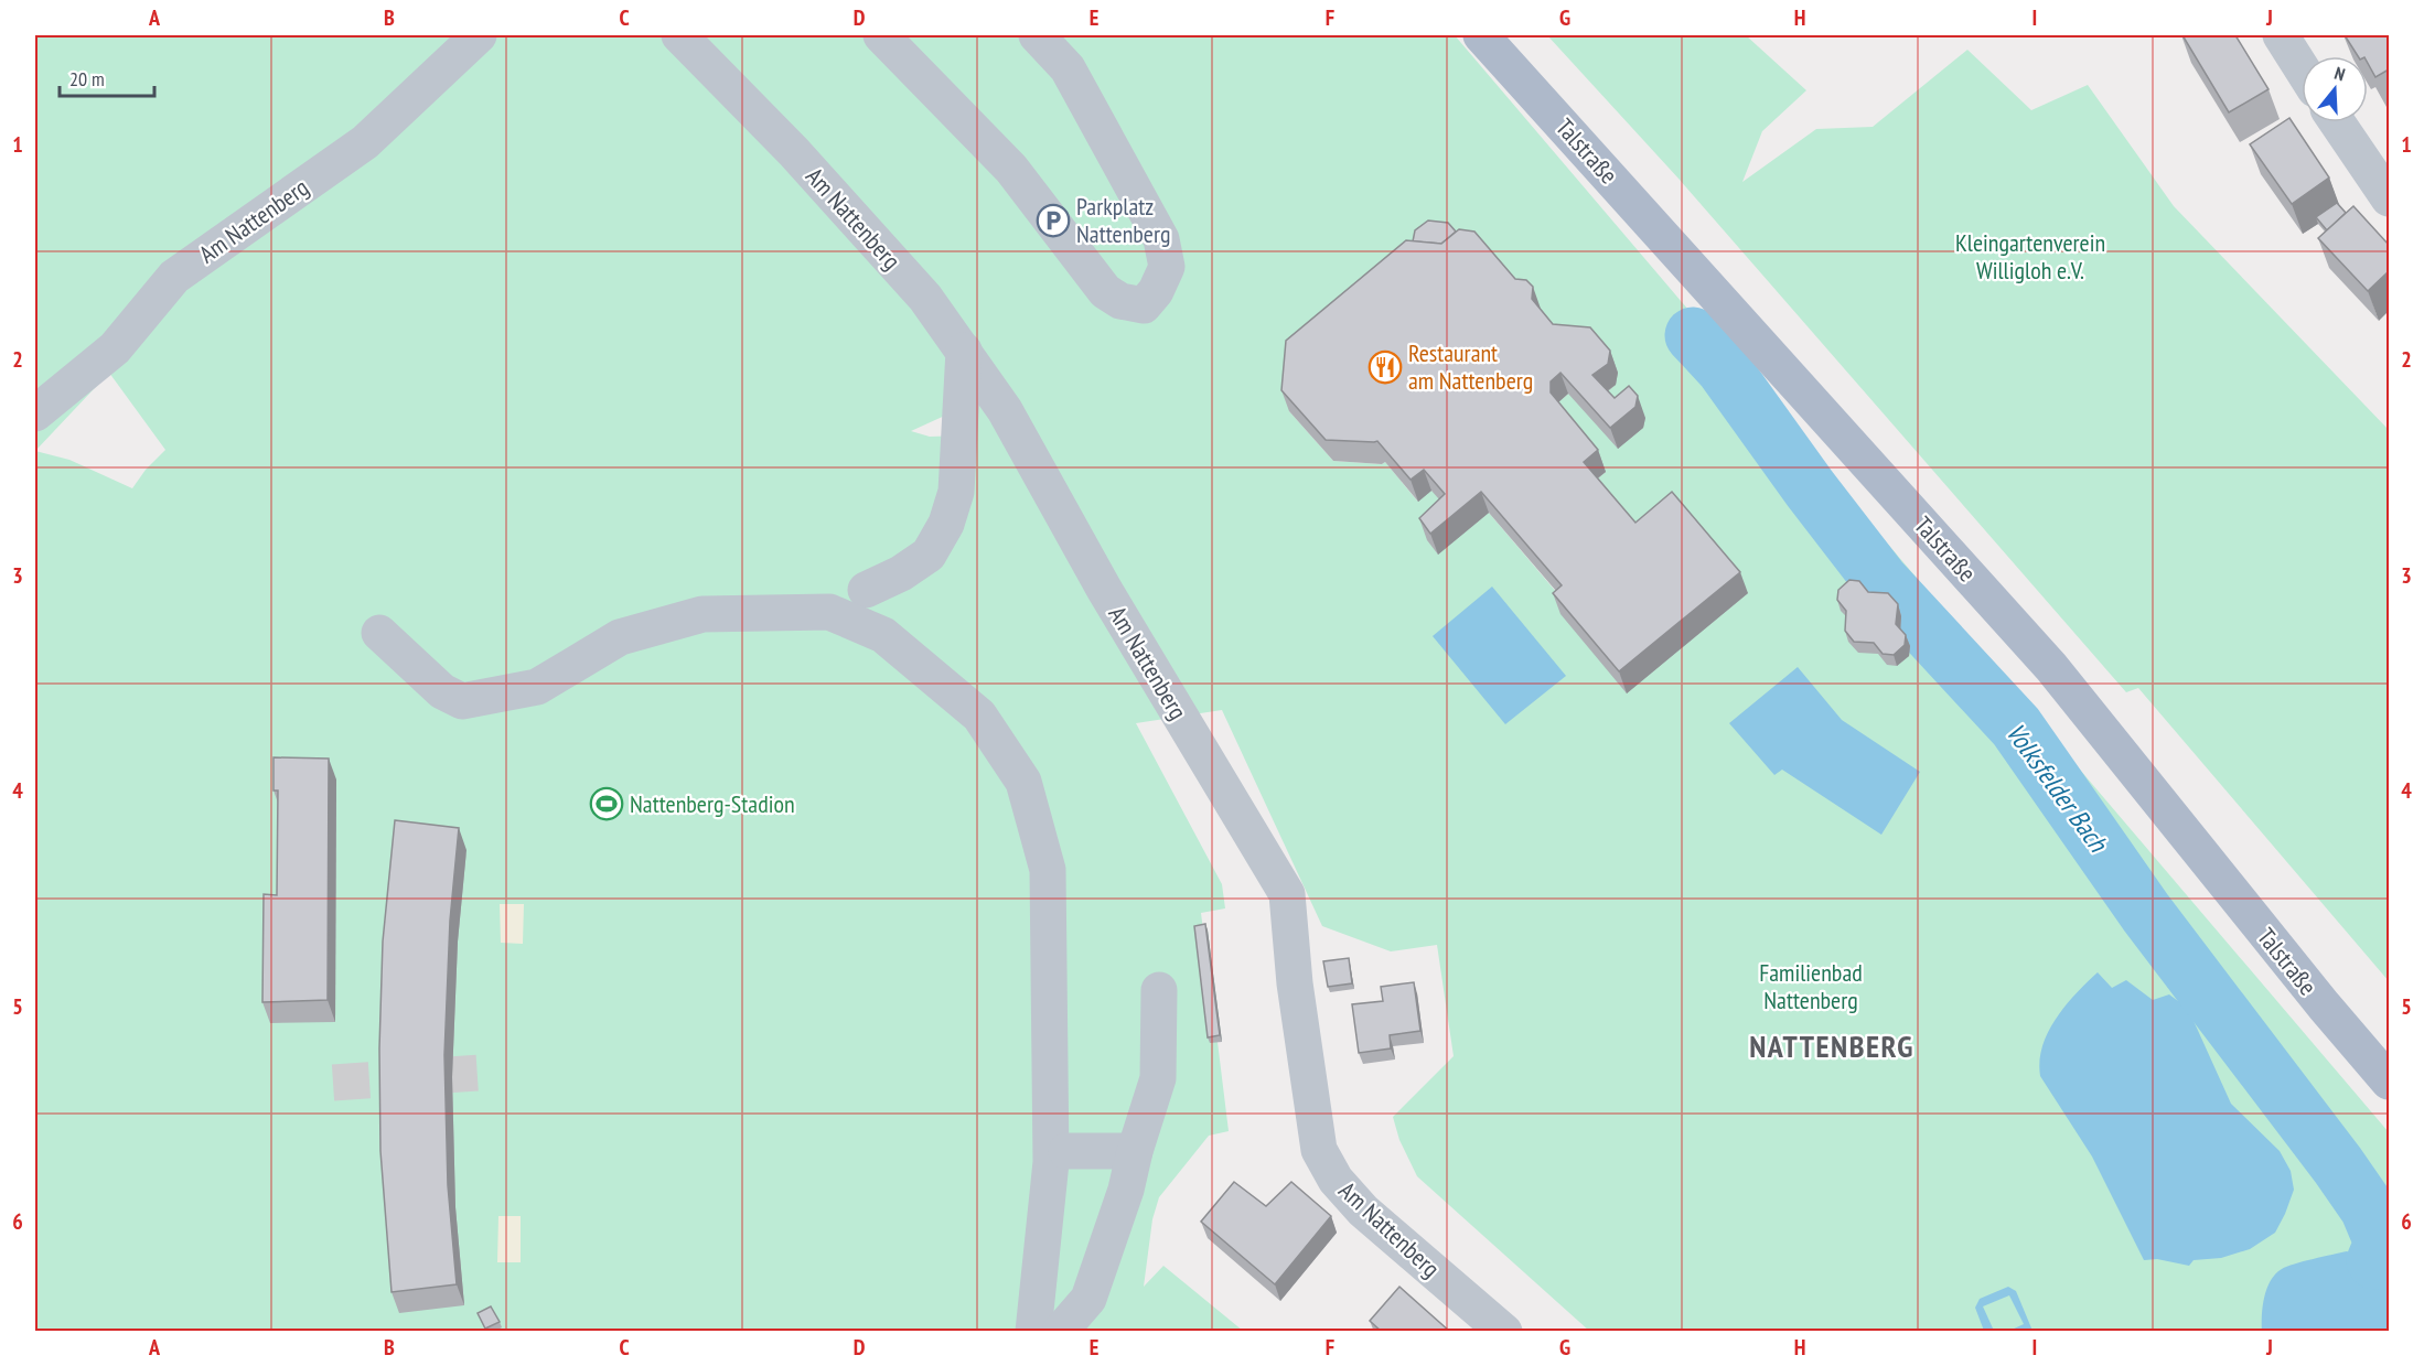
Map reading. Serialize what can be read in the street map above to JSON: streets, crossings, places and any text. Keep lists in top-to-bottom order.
{
  "streets": {
    "main road": ["Talstraße"],
    "street": ["Am Nattenberg"]
  },
  "districts": ["NATTENBERG"],
  "water": ["Volksfelder Bach"],
  "parks": ["Kleingartenverein Willigloh e.V.", "Familienbad Nattenberg"],
  "places": {
    "parking": ["Parkplatz Nattenberg"],
    "restaurant": ["Restaurant am Nattenberg"],
    "sports": ["Nattenberg-Stadion"]
  },
  "scale_bar": "20 m",
  "north": "top",
  "grid": {
    "columns": [
      "A",
      "B",
      "C",
      "D",
      "E",
      "F",
      "G",
      "H",
      "I",
      "J"
    ],
    "rows": [
      "1",
      "2",
      "3",
      "4",
      "5",
      "6"
    ]
  }
}
